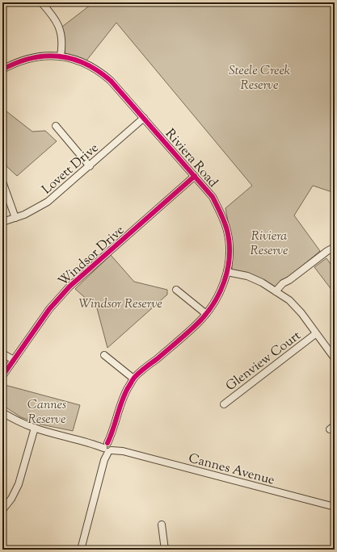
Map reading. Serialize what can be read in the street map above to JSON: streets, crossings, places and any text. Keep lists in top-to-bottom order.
{
  "streets": {
    "street": [
      "Riviera Road",
      "Lovett Drive",
      "Windsor Drive",
      "Glenview Court",
      "Cannes Avenue"
    ]
  },
  "crossings": [
    ["Riviera Road", "Lovett Drive"],
    ["Riviera Road", "Windsor Drive"],
    ["Riviera Road", "Cannes Avenue"]
  ],
  "parks": [
    "Steele Creek Reserve",
    "Riviera Reserve",
    "Windsor Reserve",
    "Cannes Reserve"
  ]
}
